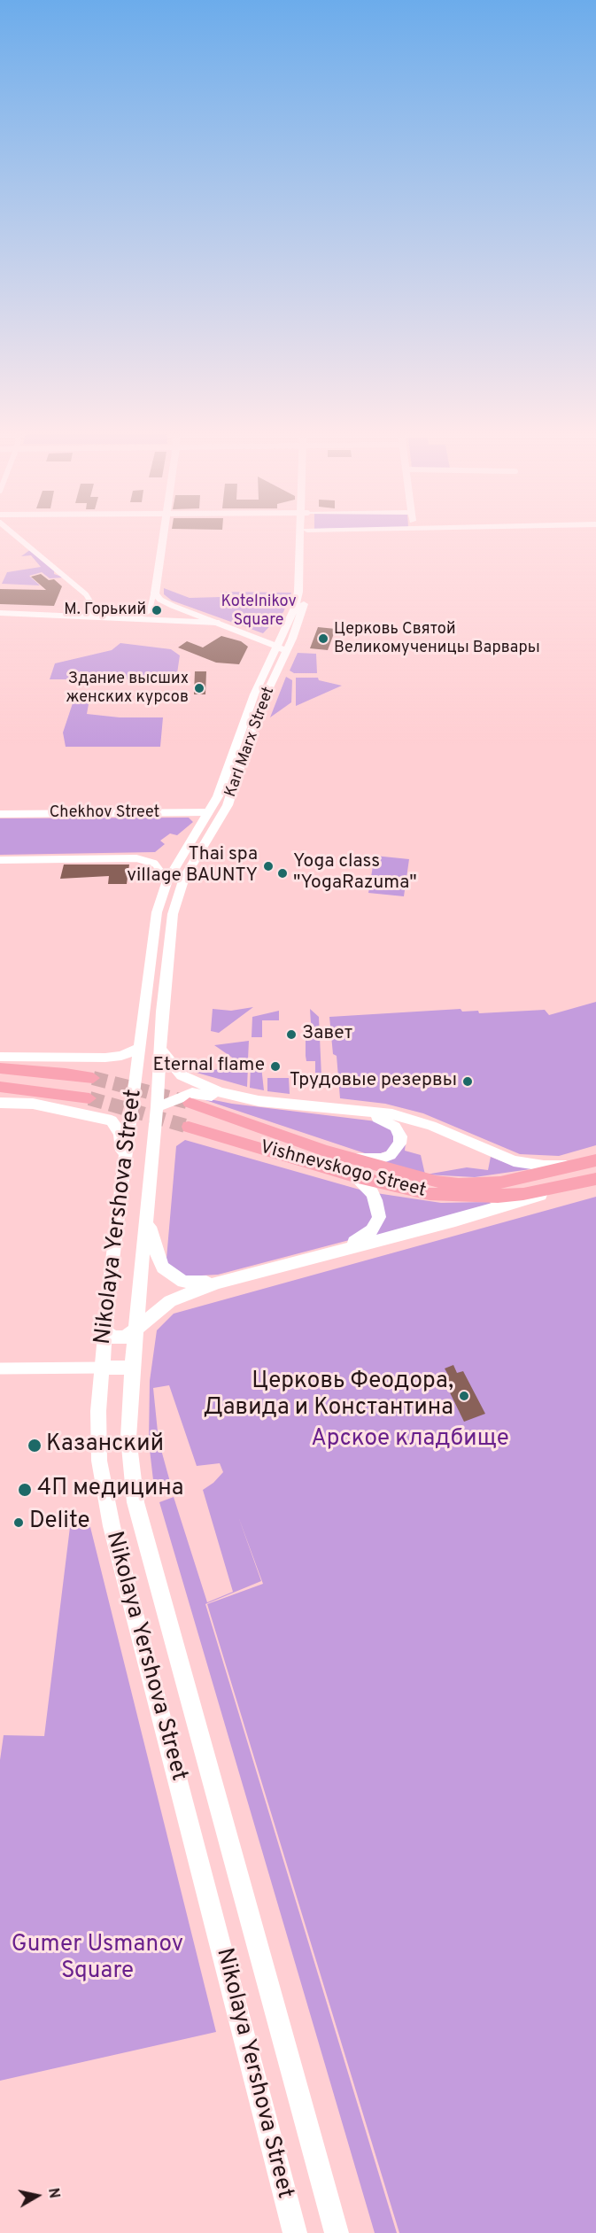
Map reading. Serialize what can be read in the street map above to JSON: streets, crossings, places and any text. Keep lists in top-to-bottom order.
{
  "streets": {
    "main road": ["Karl Marx Street", "Vishnevskogo Street", "Nikolaya Yershova Street"],
    "street": ["Chekhov Street"]
  },
  "crossings": [
    ["Karl Marx Street", "Chekhov Street"],
    ["Karl Marx Street", "Nikolaya Yershova Street"]
  ],
  "parks": ["Kotelnikov Square", "Арское кладбище", "Gumer Usmanov Square"],
  "places": [
    "М. Горький",
    "Церковь Святой Великомученицы Варвары",
    "Здание высших женских курсов",
    "Thai spa village BAUNTY",
    "Yoga class \"YogaRazuma\"",
    "Завет",
    "Eternal flame",
    "Трудовые резервы",
    "Церковь Феодора, Давида и Константина",
    "Казанский",
    "4П медицина",
    "Delite"
  ],
  "north": "right"
}
